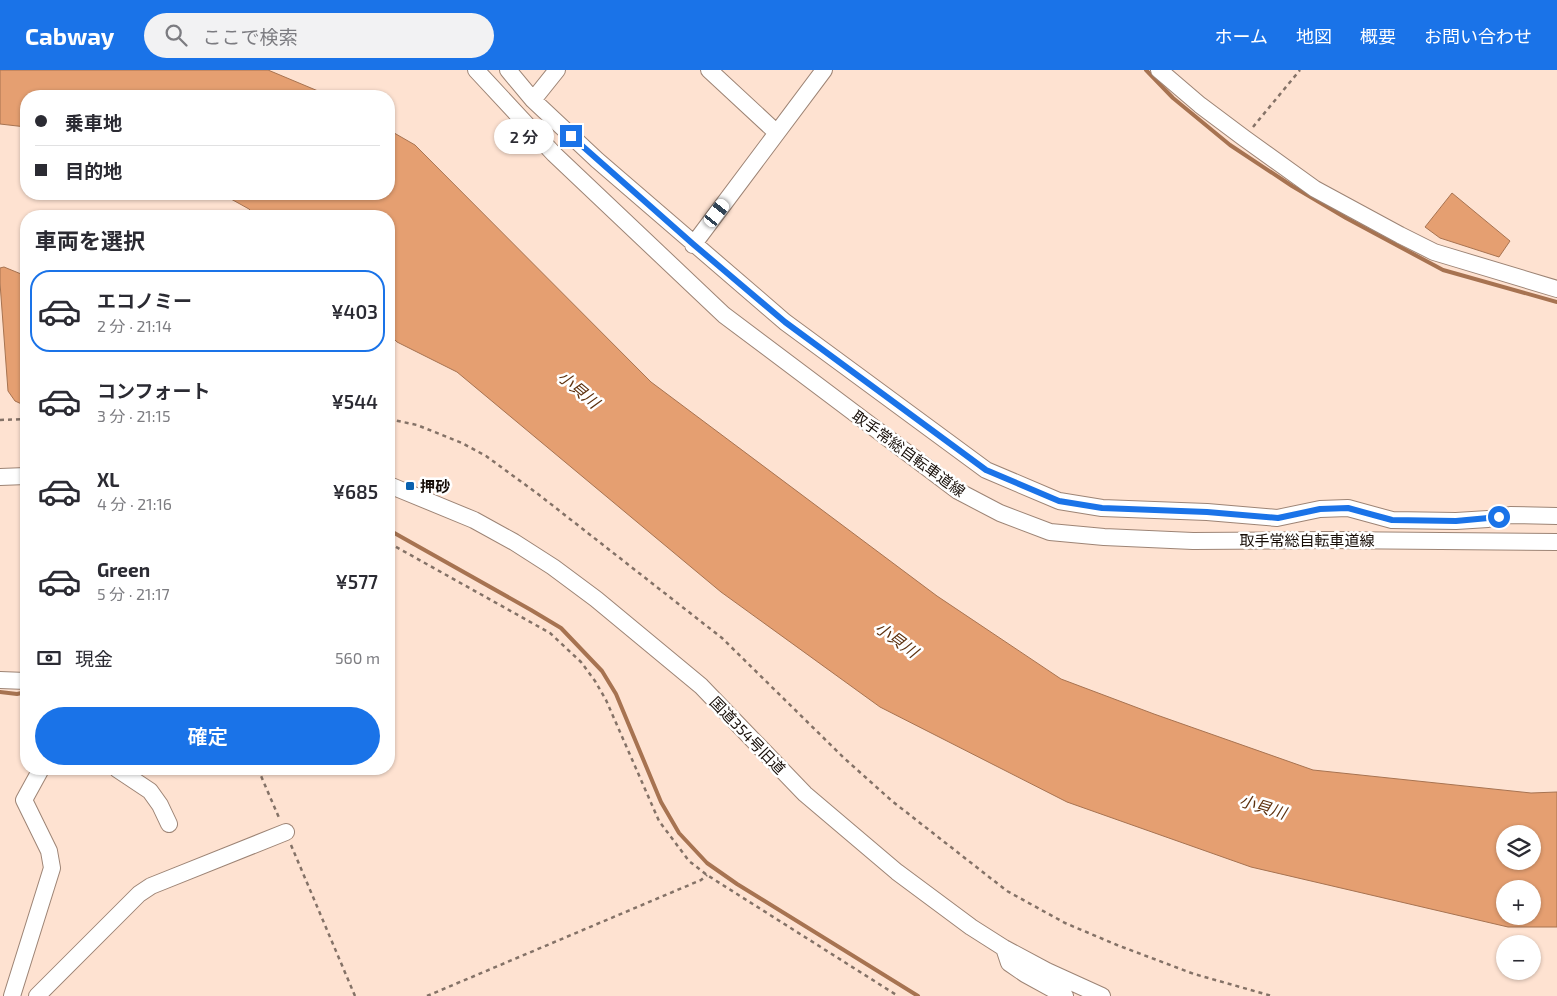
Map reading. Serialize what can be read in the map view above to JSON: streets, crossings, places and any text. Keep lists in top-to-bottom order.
{
  "streets": {
    "street": ["取手常総自転車道線", "国道354号旧道"]
  },
  "water": ["小貝川"],
  "places": {
    "transit": ["押砂"]
  },
  "page": {
    "header": "Cabway",
    "search": "ここで検索",
    "nav": [
      "ホーム",
      "地図",
      "概要",
      "お問い合わせ"
    ],
    "banner": ["乗車地", "目的地"],
    "bubble": "2 分",
    "heading": "車両を選択",
    "list": [
      {
        "name": "エコノミー",
        "note": "2 分 · 21:14",
        "value": "¥403"
      },
      {
        "name": "コンフォート",
        "note": "3 分 · 21:15",
        "value": "¥544"
      },
      {
        "name": "XL",
        "note": "4 分 · 21:16",
        "value": "¥685"
      },
      {
        "name": "Green",
        "note": "5 分 · 21:17",
        "value": "¥577"
      }
    ],
    "pay": ["現金", "560 m"],
    "buttons": "確定",
    "map_buttons": ["+", "−"]
  }
}
